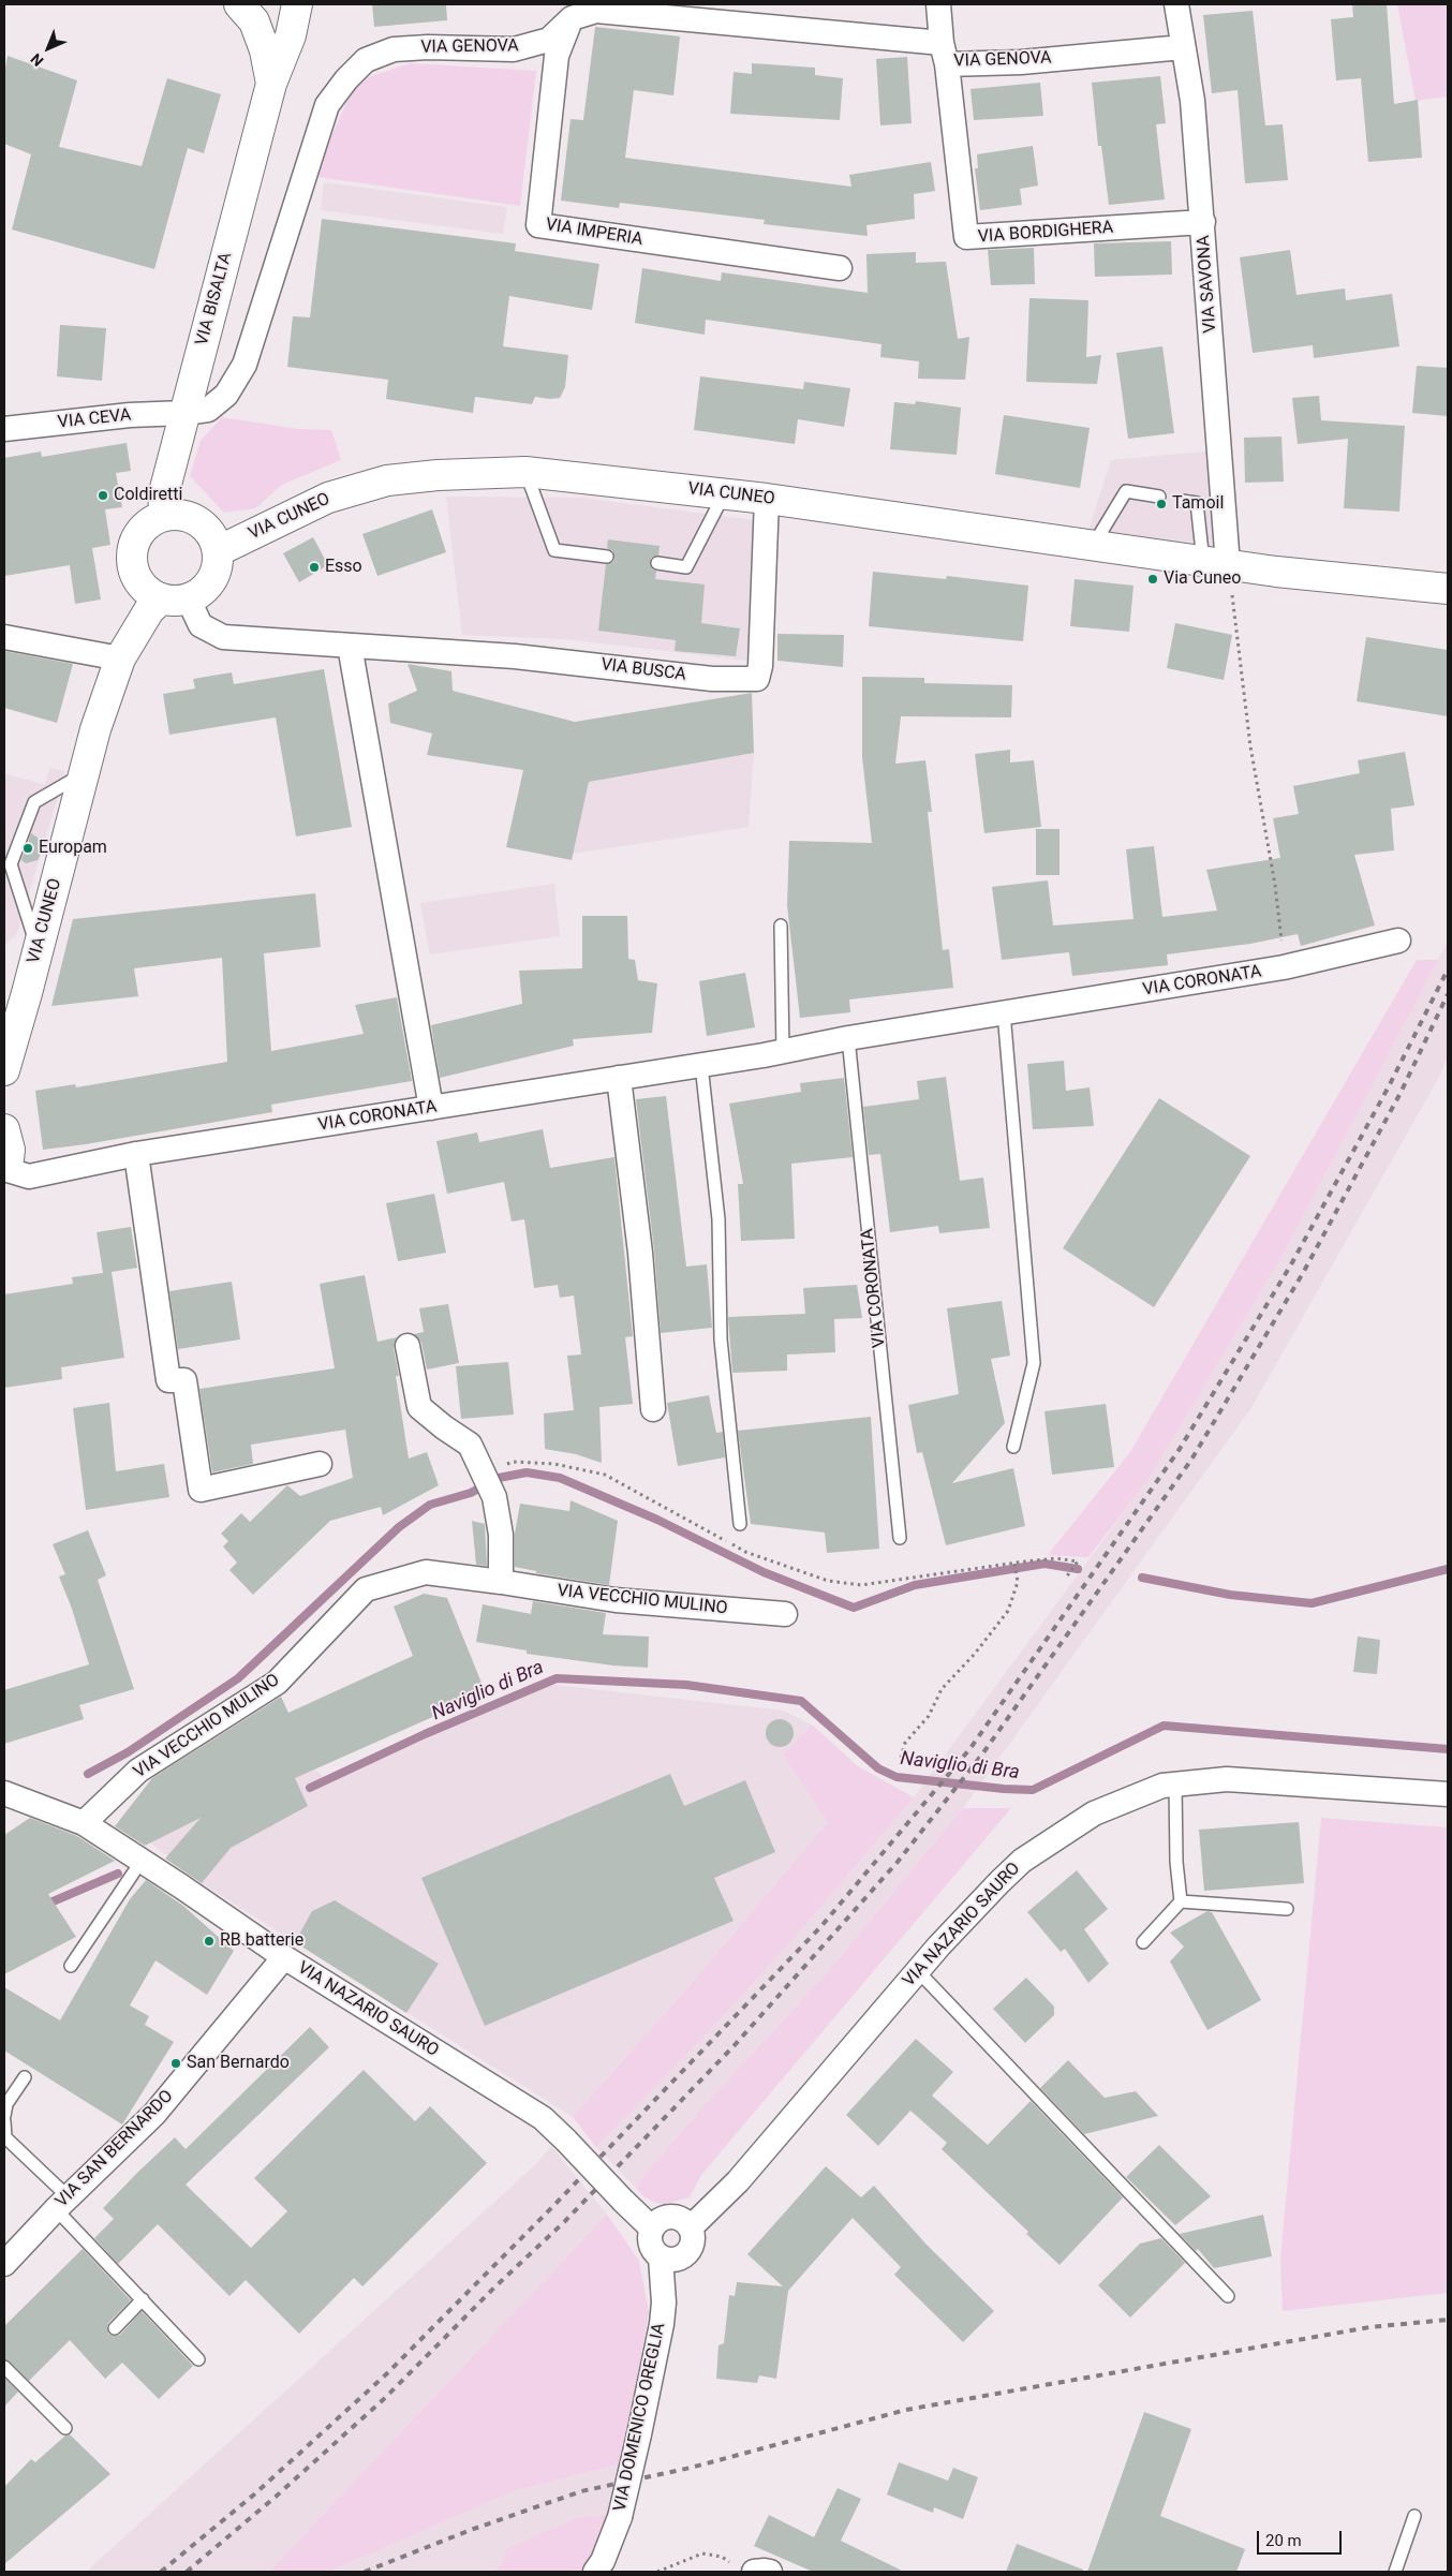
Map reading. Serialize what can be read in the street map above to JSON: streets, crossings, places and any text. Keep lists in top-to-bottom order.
{
  "streets": {
    "main road": ["VIA BISALTA", "VIA CUNEO"],
    "street": [
      "VIA GENOVA",
      "VIA IMPERIA",
      "VIA BORDIGHERA",
      "VIA SAVONA",
      "VIA CEVA",
      "VIA BUSCA",
      "VIA CORONATA",
      "VIA VECCHIO MULINO",
      "VIA NAZARIO SAURO",
      "VIA SAN BERNARDO",
      "VIA DOMENICO OREGLIA"
    ]
  },
  "crossings": [
    ["VIA GENOVA", "VIA IMPERIA"],
    ["VIA GENOVA", "VIA BORDIGHERA"],
    ["VIA GENOVA", "VIA SAVONA"],
    ["VIA GENOVA", "VIA BISALTA"],
    ["VIA GENOVA", "VIA CEVA"],
    ["VIA BORDIGHERA", "VIA SAVONA"],
    ["VIA SAVONA", "VIA CUNEO"],
    ["VIA BISALTA", "VIA CEVA"],
    ["VIA BISALTA", "VIA CUNEO"],
    ["VIA BISALTA", "VIA BUSCA"],
    ["VIA CUNEO", "VIA BUSCA"],
    ["VIA VECCHIO MULINO", "VIA NAZARIO SAURO"],
    ["VIA NAZARIO SAURO", "VIA SAN BERNARDO"],
    ["VIA NAZARIO SAURO", "VIA DOMENICO OREGLIA"]
  ],
  "water": ["Naviglio di Bra"],
  "places": [
    "Coldiretti",
    "Tamoil",
    "Esso",
    "Via Cuneo",
    "Europam",
    "RB batterie",
    "San Bernardo"
  ],
  "scale_bar": "20 m",
  "north": "bottom left"
}
